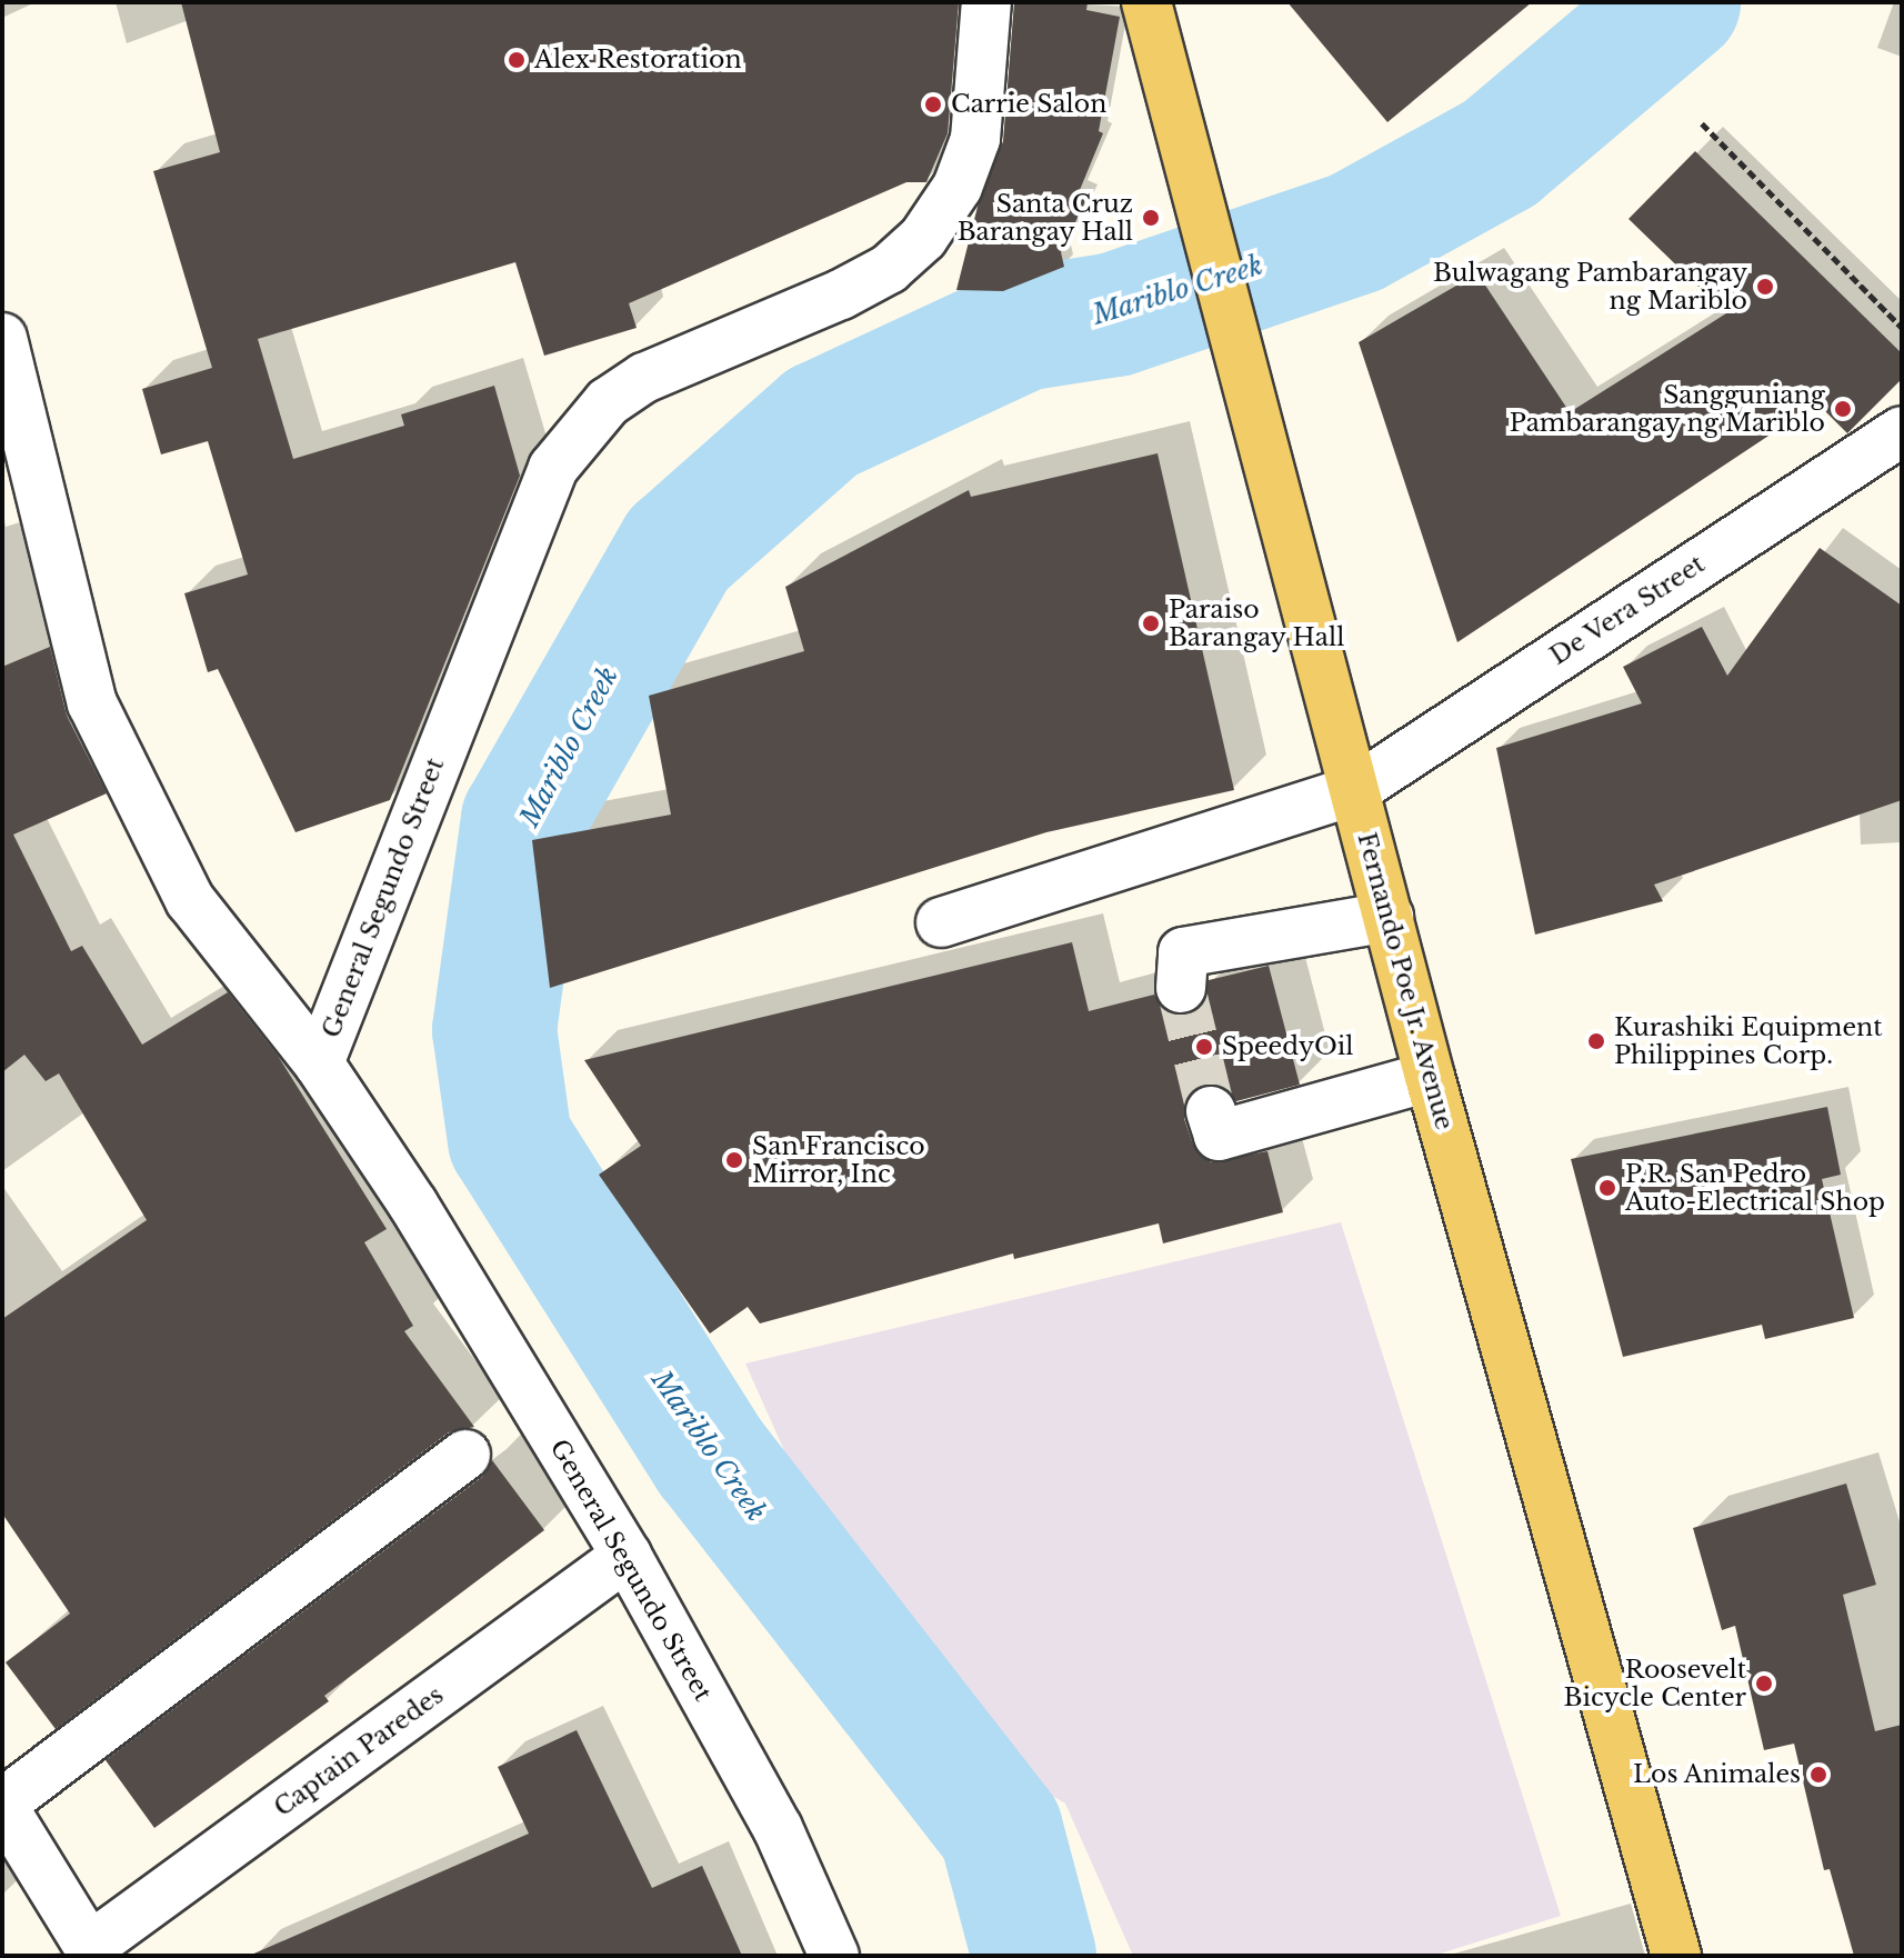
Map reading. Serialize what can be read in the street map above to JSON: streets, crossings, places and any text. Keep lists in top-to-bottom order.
{
  "streets": {
    "main road": ["Fernando Poe Jr. Avenue"],
    "street": ["De Vera Street", "General Segundo Street", "Captain Paredes"]
  },
  "crossings": [
    ["De Vera Street", "Fernando Poe Jr. Avenue"],
    ["General Segundo Street", "Captain Paredes"]
  ],
  "water": ["Mariblo Creek"],
  "places": [
    "Alex Restoration",
    "Carrie Salon",
    "Santa Cruz Barangay Hall",
    "Bulwagang Pambarangay ng Mariblo",
    "Sangguniang Pambarangay ng Mariblo",
    "Paraiso Barangay Hall",
    "Kurashiki Equipment Philippines Corp.",
    "SpeedyOil",
    "San Francisco Mirror, Inc",
    "P.R. San Pedro Auto-Electrical Shop",
    "Roosevelt Bicycle Center",
    "Los Animales"
  ]
}
